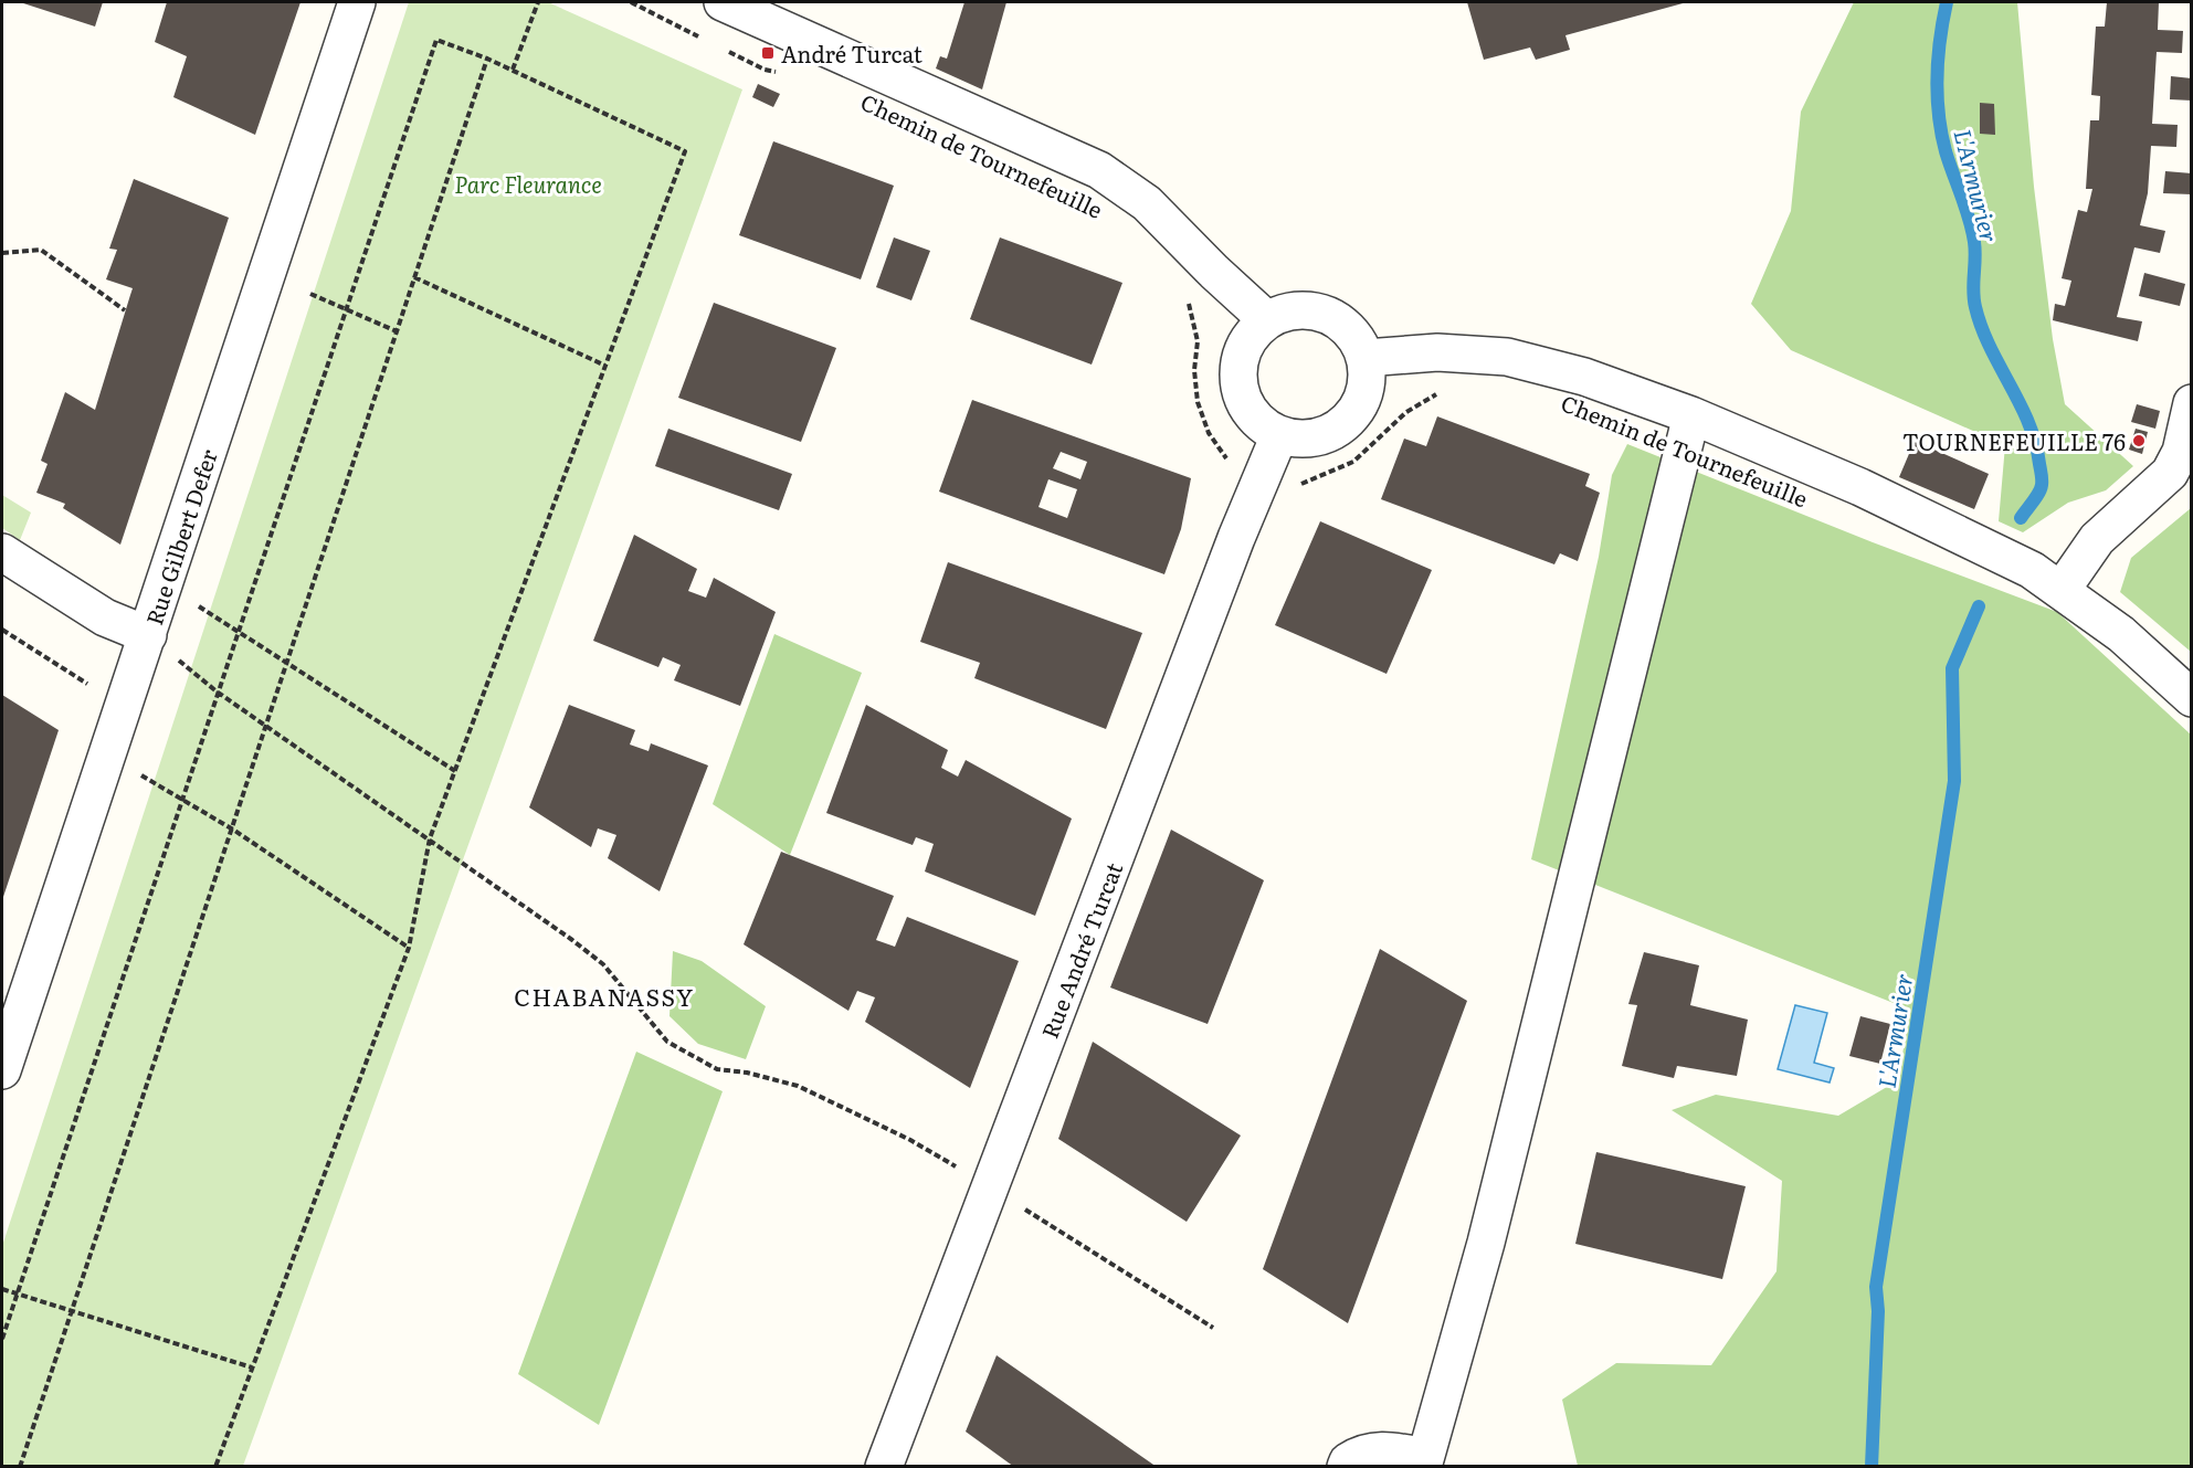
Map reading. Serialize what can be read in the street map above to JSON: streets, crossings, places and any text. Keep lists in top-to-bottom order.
{
  "streets": {
    "street": ["Chemin de Tournefeuille", "Rue Gilbert Defer", "Rue André Turcat"]
  },
  "crossings": [
    ["Chemin de Tournefeuille", "Rue André Turcat"]
  ],
  "districts": ["CHABANASSY"],
  "water": ["L'Armurier"],
  "parks": ["Parc Fleurance"],
  "places": {
    "transit": ["André Turcat"],
    "other": ["TOURNEFEUILLE 76"]
  }
}
